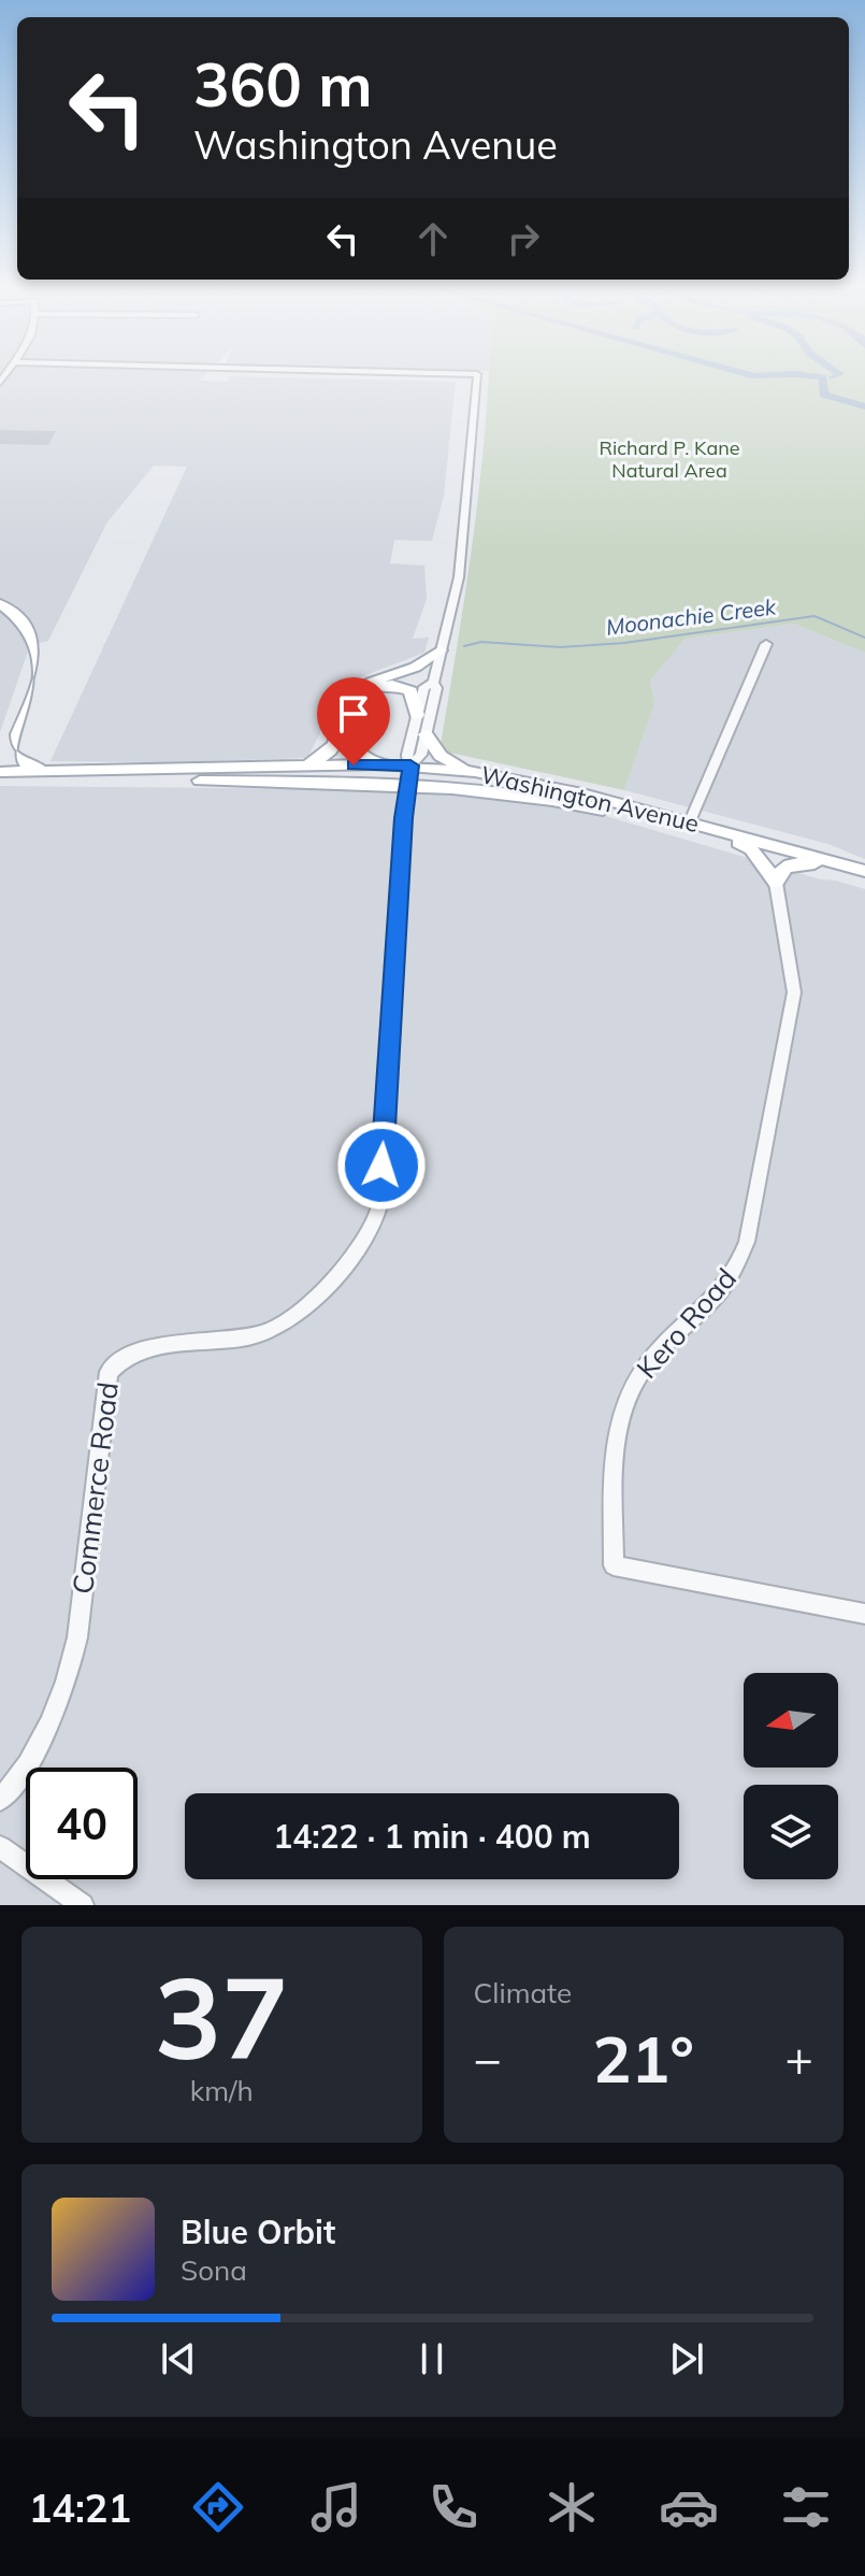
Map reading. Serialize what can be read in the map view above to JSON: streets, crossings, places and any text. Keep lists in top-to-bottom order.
{
  "streets": {
    "main road": ["Washington Avenue"],
    "street": ["Kero Road", "Commerce Road"]
  },
  "crossings": [
    ["Washington Avenue", "Commerce Road"]
  ],
  "water": ["Moonachie Creek"],
  "parks": ["Richard P. Kane Natural Area"],
  "north": "left",
  "page": {
    "turn": ["360 m", "Washington Avenue"],
    "limit": "40",
    "trip": "14:22 · 1 min · 400 m",
    "tile": [
      ["37", "km/h"],
      "Climate"
    ],
    "heat": ["−", "21°", "+"],
    "song": ["Blue Orbit", "Sona"],
    "tabs": "14:21"
  }
}
